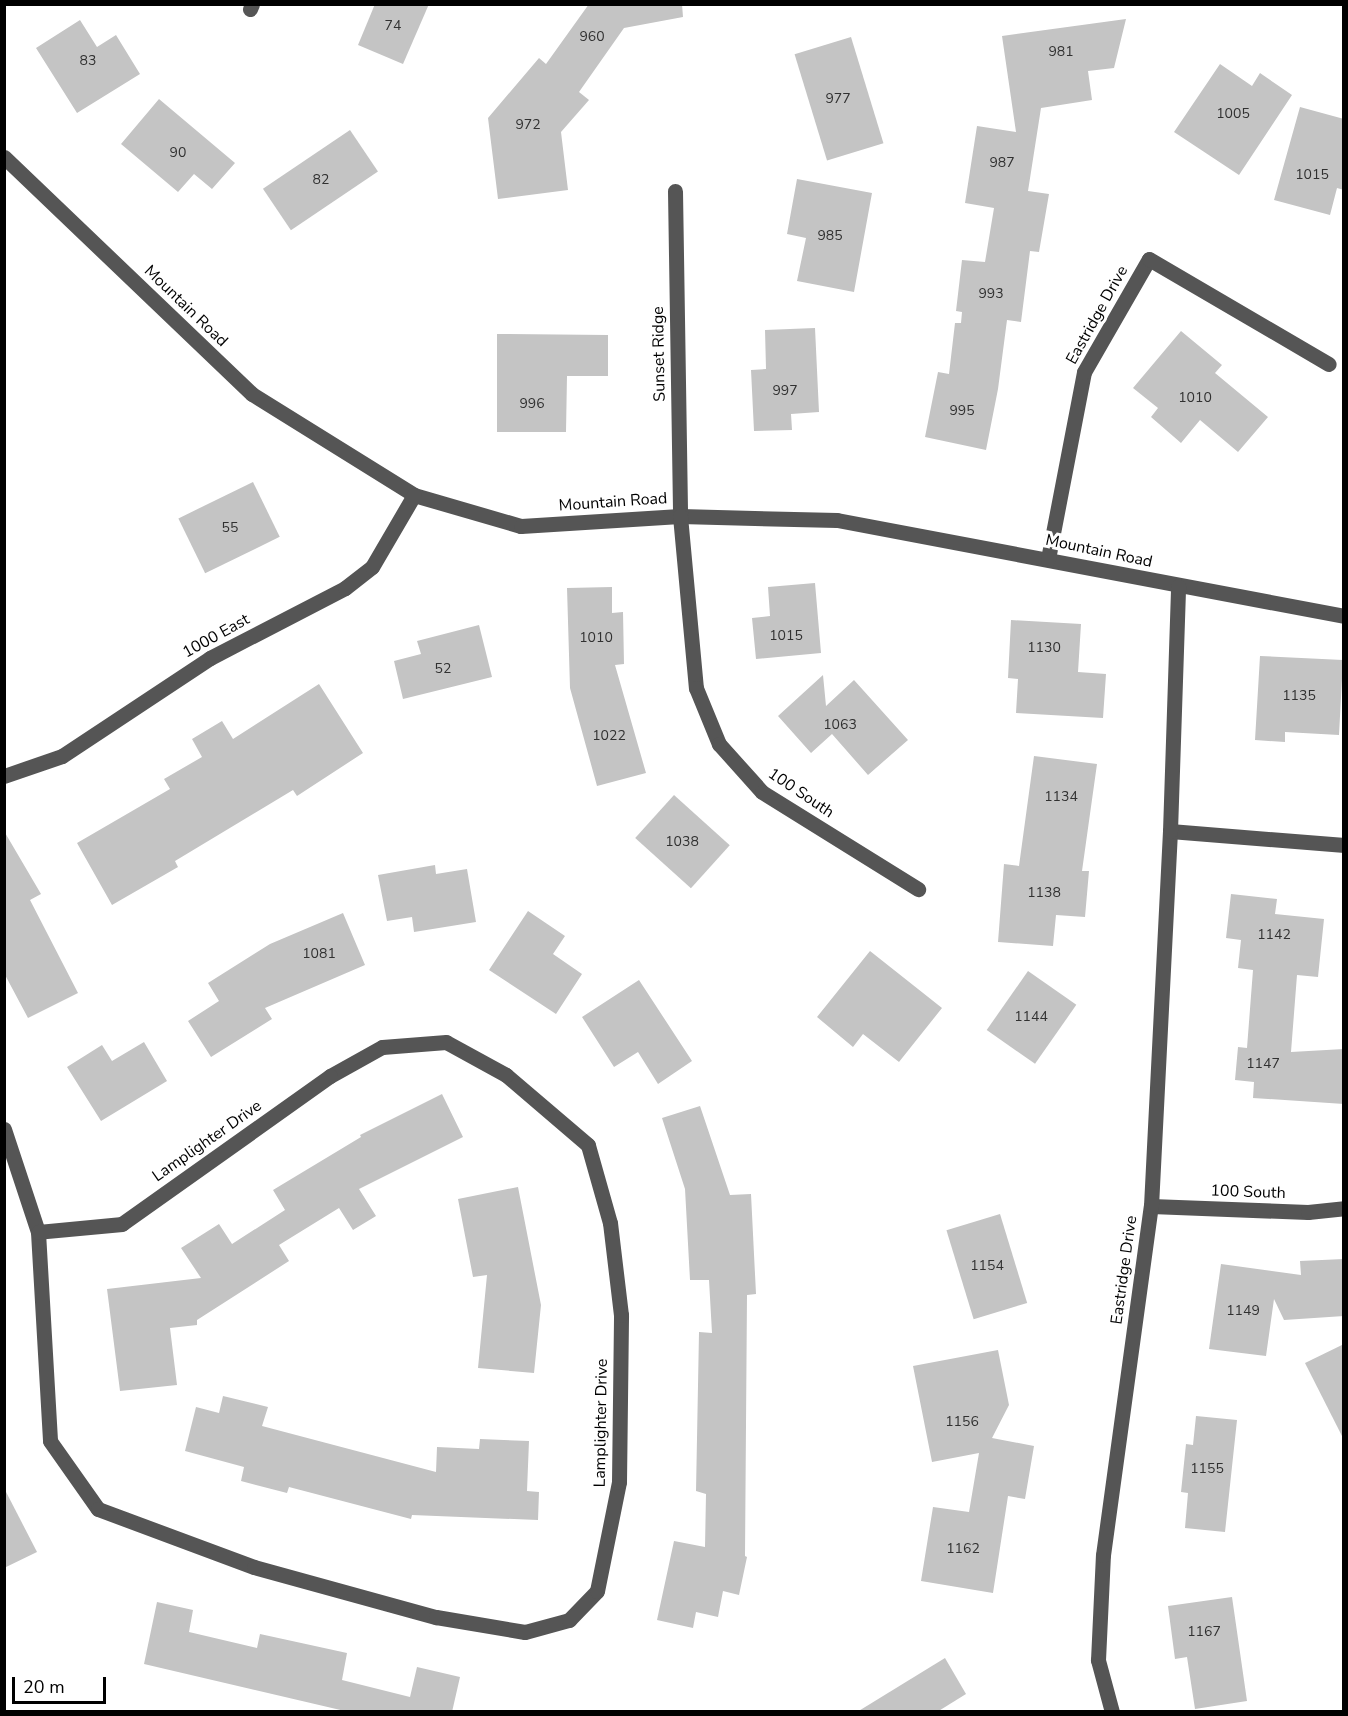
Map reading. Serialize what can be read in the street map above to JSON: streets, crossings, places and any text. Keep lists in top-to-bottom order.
{
  "streets": {
    "street": [
      "Mountain Road",
      "Eastridge Drive",
      "Sunset Ridge",
      "1000 East",
      "100 South",
      "Lamplighter Drive"
    ]
  },
  "crossings": [
    ["Mountain Road", "Eastridge Drive"],
    ["Mountain Road", "Sunset Ridge"],
    ["Mountain Road", "1000 East"],
    ["Mountain Road", "100 South"],
    ["Eastridge Drive", "100 South"],
    ["Sunset Ridge", "100 South"]
  ],
  "house_numbers": [
    "74",
    "960",
    "981",
    "83",
    "977",
    "1005",
    "972",
    "90",
    "987",
    "1015",
    "82",
    "985",
    "993",
    "997",
    "1010",
    "996",
    "995",
    "55",
    "1015",
    "1010",
    "1130",
    "52",
    "1135",
    "1063",
    "1022",
    "1134",
    "1038",
    "1138",
    "1142",
    "1081",
    "1144",
    "1147",
    "1154",
    "1149",
    "1156",
    "1155",
    "1162",
    "1167"
  ],
  "scale_bar": "20 m"
}
